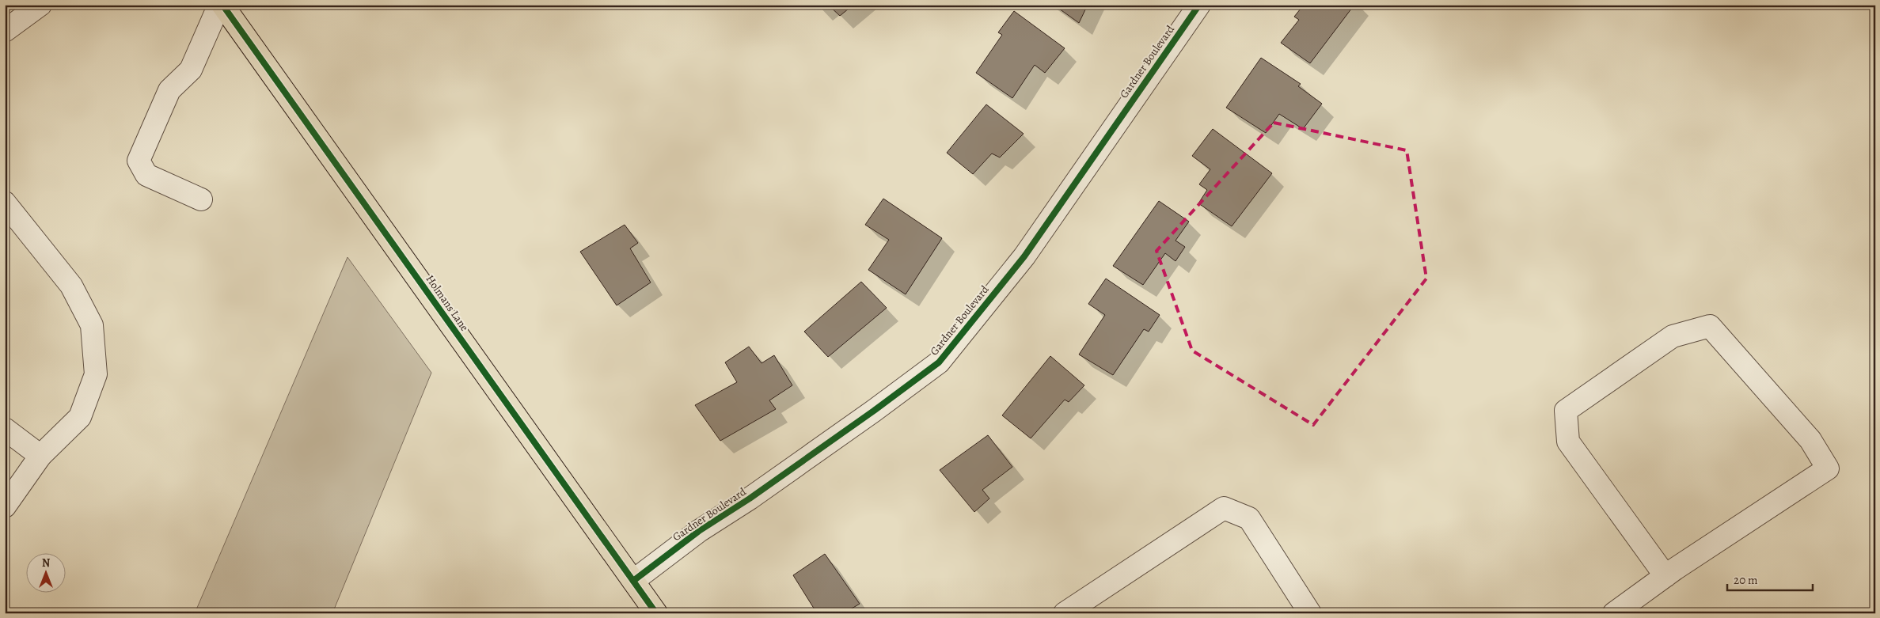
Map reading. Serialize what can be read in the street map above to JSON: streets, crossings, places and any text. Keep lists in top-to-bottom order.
{
  "streets": {
    "main road": ["Holmans Lane"],
    "street": ["Gardner Boulevard"]
  },
  "crossings": [
    ["Gardner Boulevard", "Holmans Lane"]
  ],
  "scale_bar": "20 m",
  "north": "top"
}
